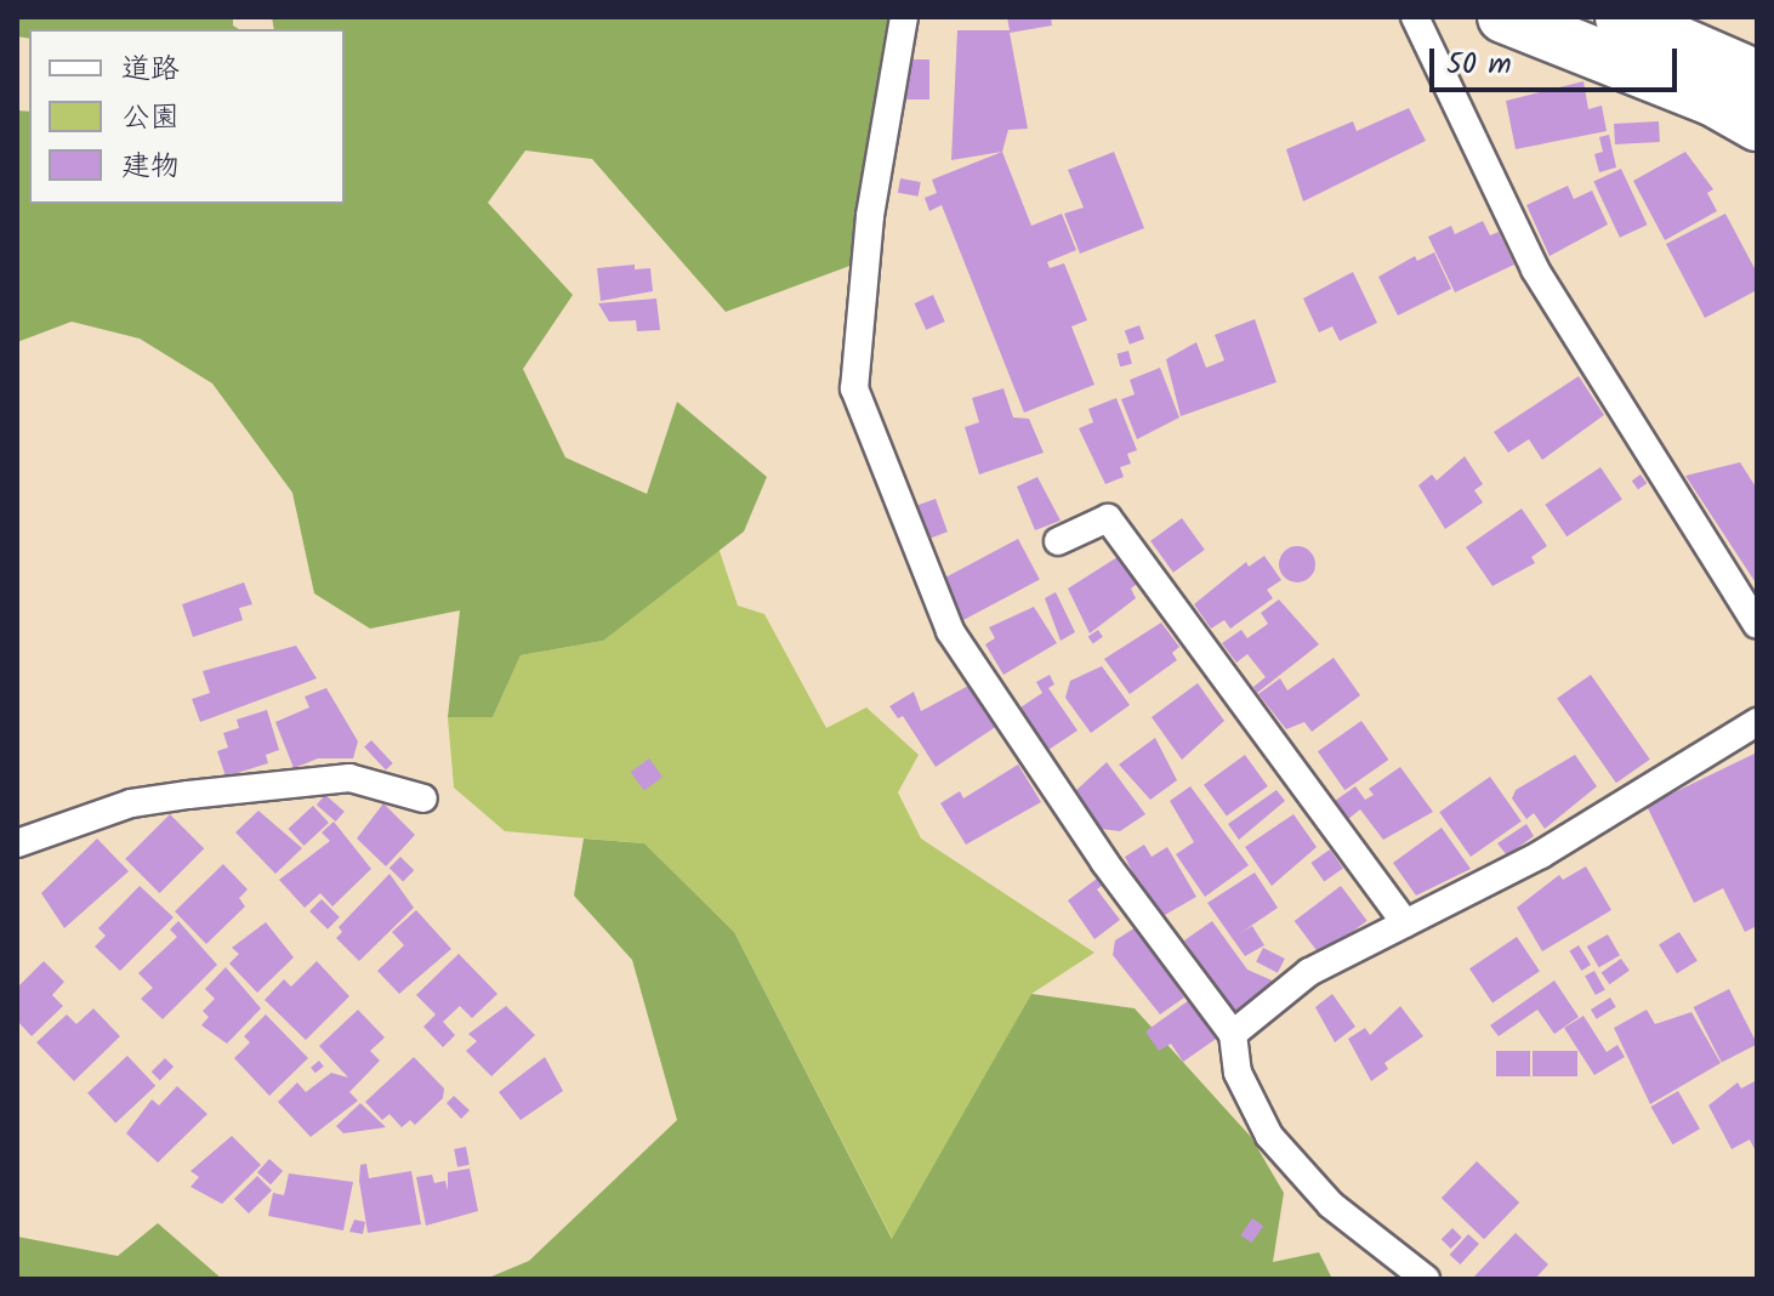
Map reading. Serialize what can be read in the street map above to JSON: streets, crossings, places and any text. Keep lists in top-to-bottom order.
{
  "legend": ["道路", "公園", "建物"],
  "scale_bar": "50 m"
}
